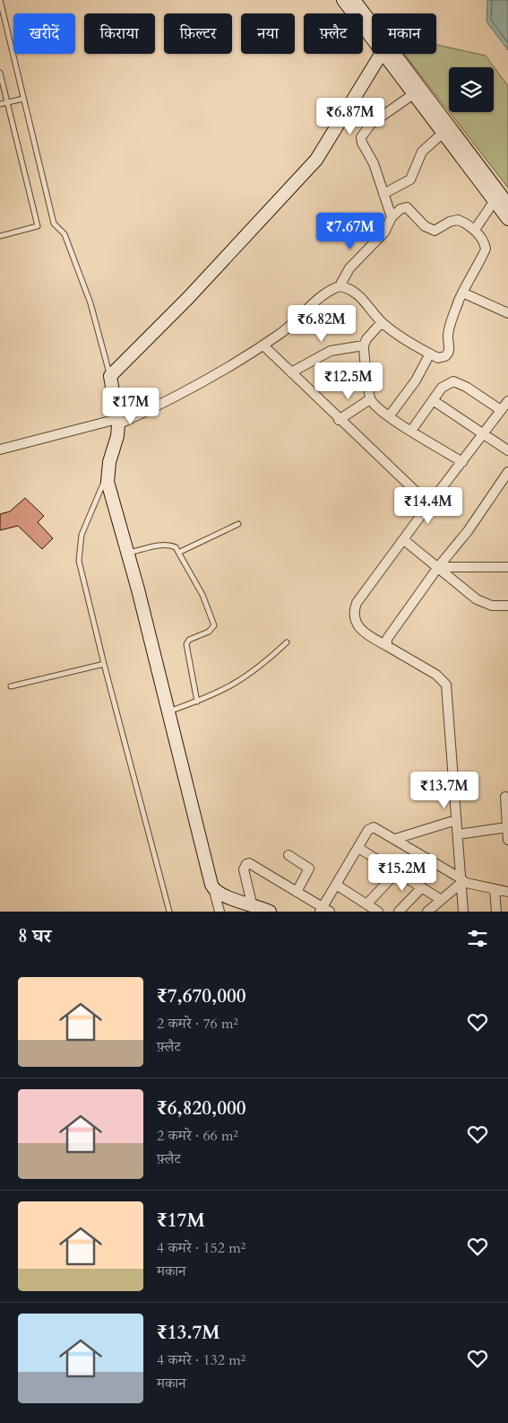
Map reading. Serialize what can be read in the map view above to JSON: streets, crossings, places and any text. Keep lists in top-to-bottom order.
{
  "page": {
    "chip": [
      "खरीदें",
      "किराया",
      "फ़िल्टर",
      "नया",
      "फ़्लैट",
      "मकान"
    ],
    "price": [
      "₹6.87M",
      "₹7.67M",
      "₹6.82M",
      "₹12.5M",
      "₹17M",
      "₹14.4M",
      "₹13.7M",
      "₹15.2M"
    ],
    "heading": "8 घर",
    "list": [
      {
        "name": "₹7,670,000",
        "note": "2 कमरे · 76 m² · फ़्लैट"
      },
      {
        "name": "₹6,820,000",
        "note": "2 कमरे · 66 m² · फ़्लैट"
      },
      {
        "name": "₹17M",
        "note": "4 कमरे · 152 m² · मकान"
      },
      {
        "name": "₹13.7M",
        "note": "4 कमरे · 132 m² · मकान"
      }
    ]
  }
}
